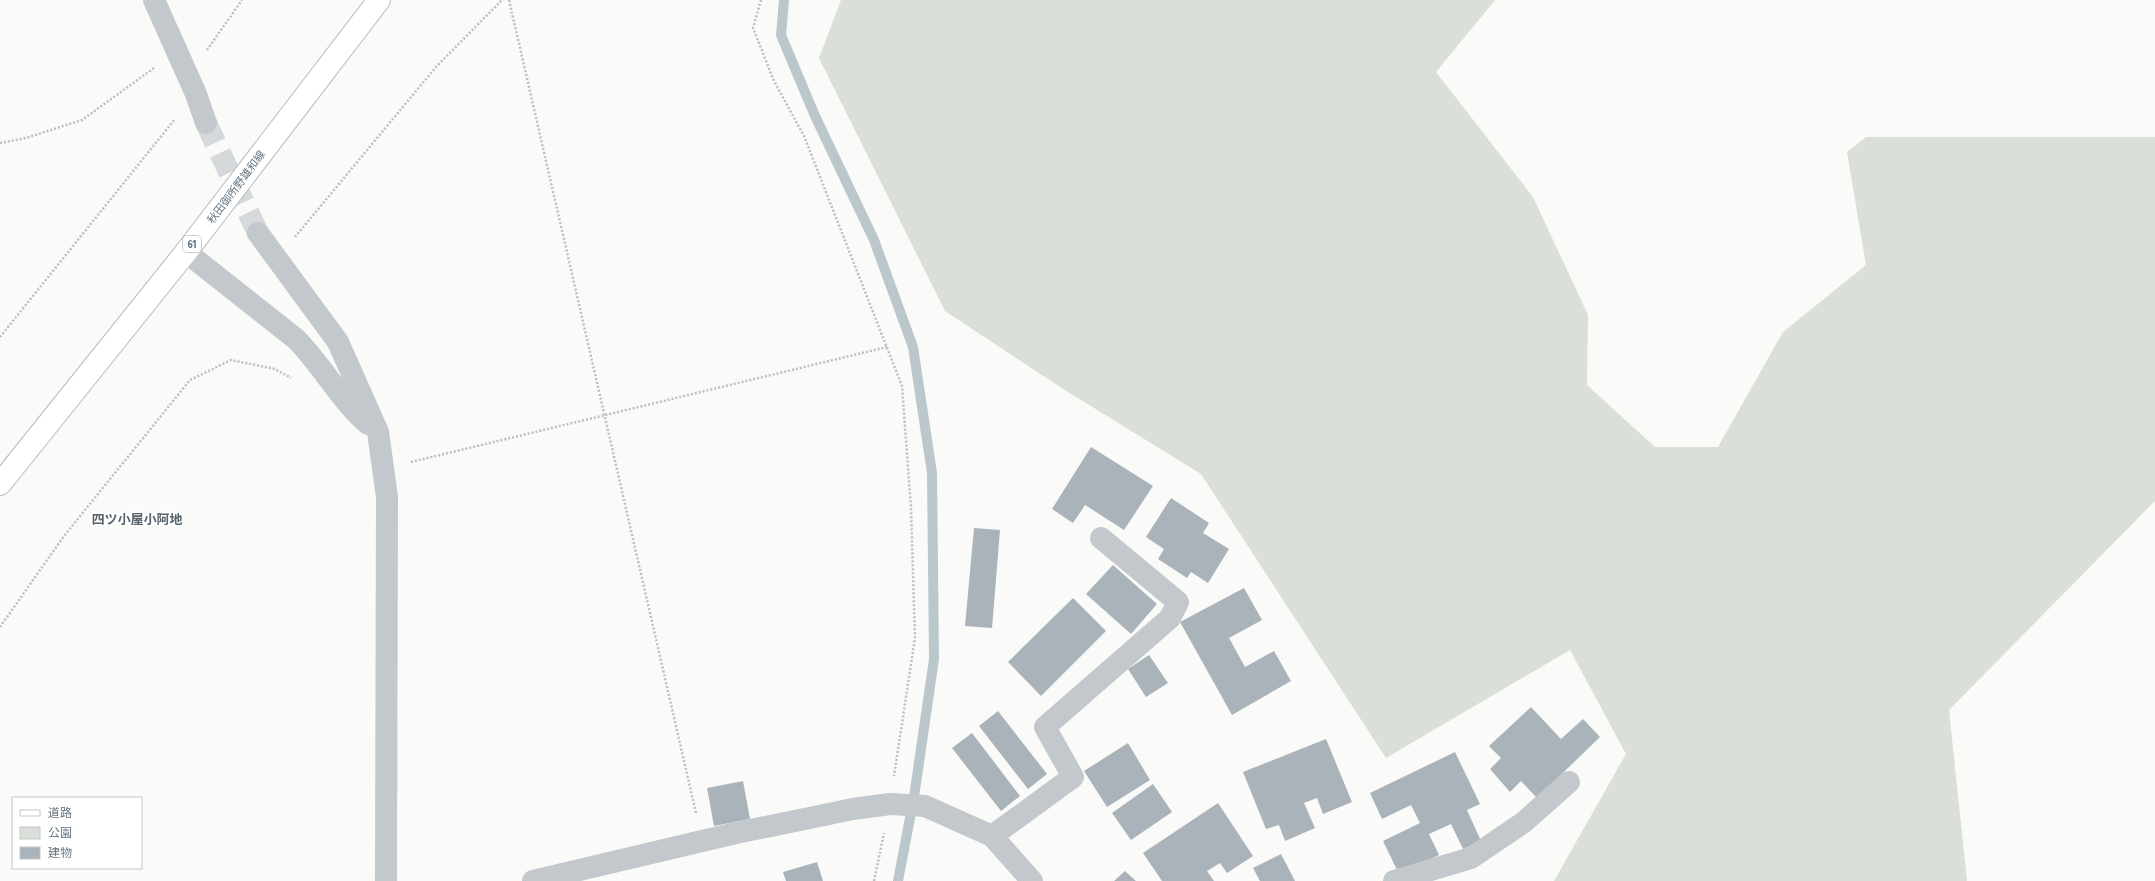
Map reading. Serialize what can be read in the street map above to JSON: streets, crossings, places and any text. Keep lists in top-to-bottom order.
{
  "streets": {
    "main road": ["秋田御所野雄和線", "61"]
  },
  "districts": ["四ツ小屋小阿地"],
  "legend": ["道路", "公園", "建物"]
}
